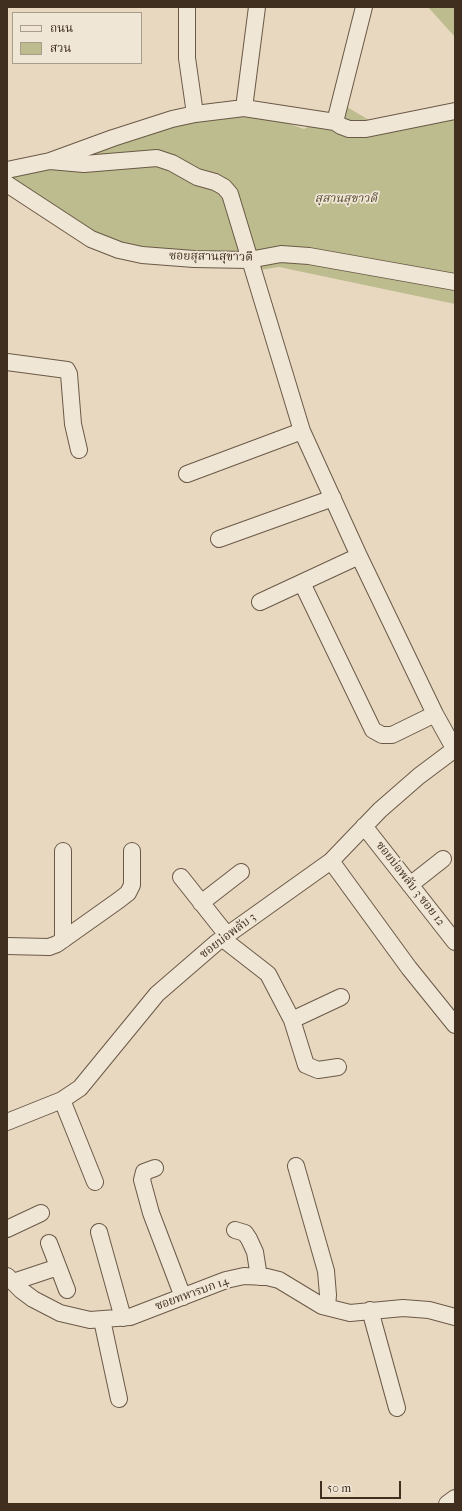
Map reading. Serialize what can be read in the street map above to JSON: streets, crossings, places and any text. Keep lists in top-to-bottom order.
{
  "streets": {
    "street": [
      "ซอยสุสานสุขาวดี",
      "ซอยบ่อพลับ 3 ซอย 12",
      "ซอยบ่อพลับ 3",
      "ซอยทหารบก 14"
    ]
  },
  "crossings": [
    ["ซอยบ่อพลับ 3 ซอย 12", "ซอยบ่อพลับ 3"]
  ],
  "parks": ["สุสานสุขาวดี"],
  "legend": ["ถนน", "สวน"],
  "scale_bar": "50 m"
}
